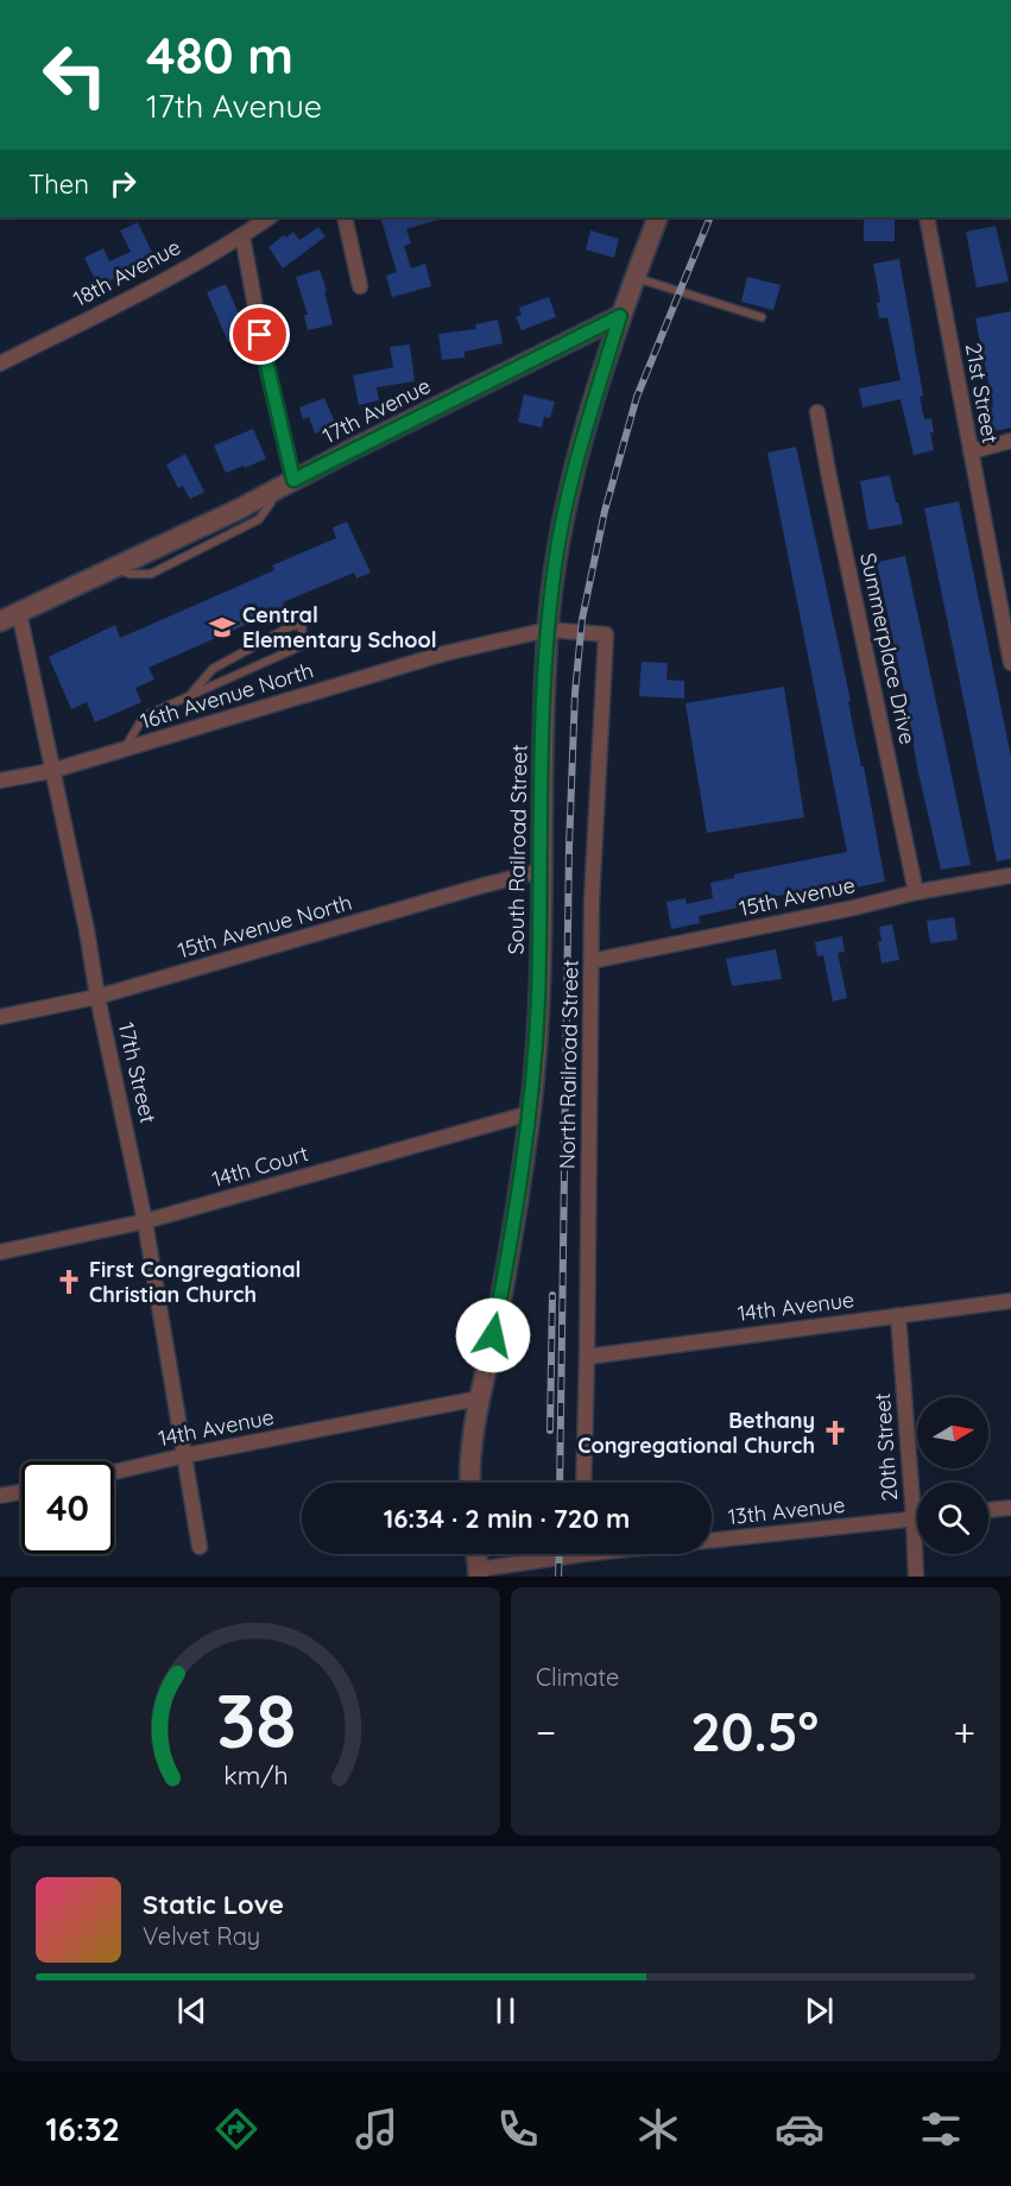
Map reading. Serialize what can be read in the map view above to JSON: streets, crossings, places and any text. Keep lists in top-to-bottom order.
{
  "streets": {
    "street": [
      "18th Avenue",
      "21st Street",
      "17th Avenue",
      "Summerplace Drive",
      "16th Avenue North",
      "South Railroad Street",
      "15th Avenue",
      "15th Avenue North",
      "North Railroad Street",
      "17th Street",
      "14th Court",
      "14th Avenue",
      "20th Street",
      "13th Avenue"
    ]
  },
  "crossings": [
    ["17th Avenue", "South Railroad Street"],
    ["17th Avenue", "17th Street"],
    ["Summerplace Drive", "15th Avenue"],
    ["16th Avenue North", "South Railroad Street"],
    ["16th Avenue North", "North Railroad Street"],
    ["16th Avenue North", "17th Street"],
    ["South Railroad Street", "15th Avenue North"],
    ["South Railroad Street", "14th Court"],
    ["South Railroad Street", "14th Avenue"],
    ["15th Avenue", "North Railroad Street"],
    ["15th Avenue North", "17th Street"],
    ["North Railroad Street", "14th Avenue"],
    ["17th Street", "14th Court"],
    ["17th Street", "14th Avenue"],
    ["14th Avenue", "20th Street"],
    ["20th Street", "13th Avenue"]
  ],
  "places": {
    "school or university": ["Central Elementary School"],
    "church": ["First Congregational Christian Church", "Bethany Congregational Church"]
  },
  "north": "right",
  "page": {
    "turn": ["480 m", "17th Avenue"],
    "then": "Then",
    "limit": "40",
    "trip": "16:34 · 2 min · 720 m",
    "tile": "Climate",
    "heat": ["−", "20.5°", "+"],
    "song": ["Static Love", "Velvet Ray"],
    "tabs": "16:32",
    "gauge": ["38", "km/h"]
  }
}
